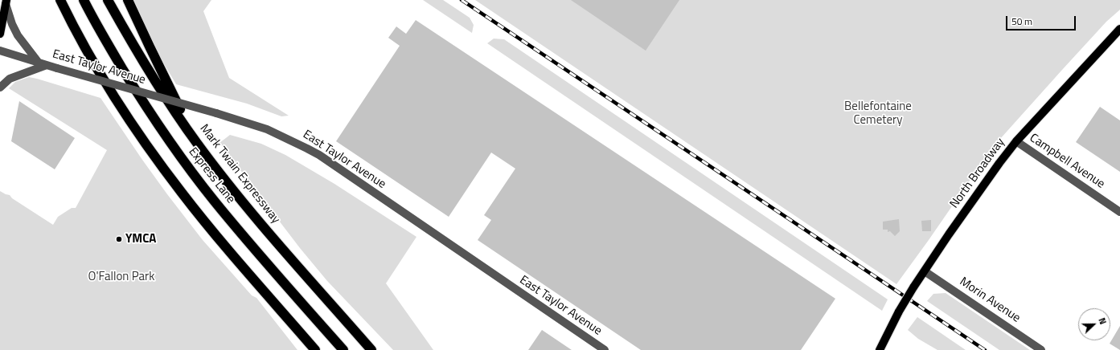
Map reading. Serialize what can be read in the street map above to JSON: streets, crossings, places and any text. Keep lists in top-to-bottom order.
{
  "streets": {
    "highway": ["Mark Twain Expressway", "Express Lane"],
    "main road": ["North Broadway"],
    "street": ["East Taylor Avenue", "Campbell Avenue", "Morin Avenue"]
  },
  "crossings": [
    ["Campbell Avenue", "North Broadway"],
    ["North Broadway", "Morin Avenue"]
  ],
  "parks": ["Bellefontaine Cemetery", "O'Fallon Park"],
  "places": ["YMCA"],
  "scale_bar": "50 m",
  "north": "right"
}
